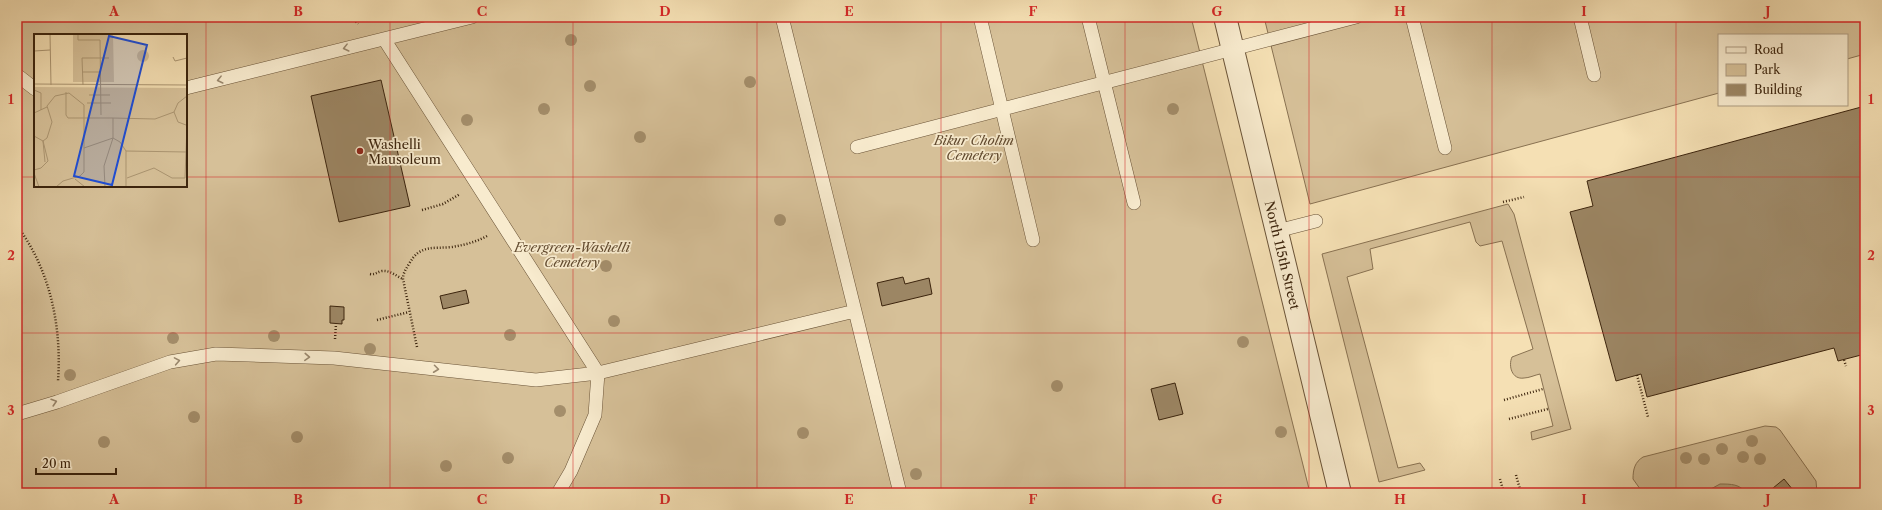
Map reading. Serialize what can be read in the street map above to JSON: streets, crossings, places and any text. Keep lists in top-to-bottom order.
{
  "streets": {
    "street": ["North 115th Street"]
  },
  "parks": ["Bikur Cholim Cemetery", "Evergreen-Washelli Cemetery"],
  "places": ["Washelli Mausoleum"],
  "legend": ["Road", "Park", "Building"],
  "scale_bar": "20 m",
  "grid": {
    "columns": [
      "A",
      "B",
      "C",
      "D",
      "E",
      "F",
      "G",
      "H",
      "I",
      "J"
    ],
    "rows": ["1", "2", "3"]
  }
}
